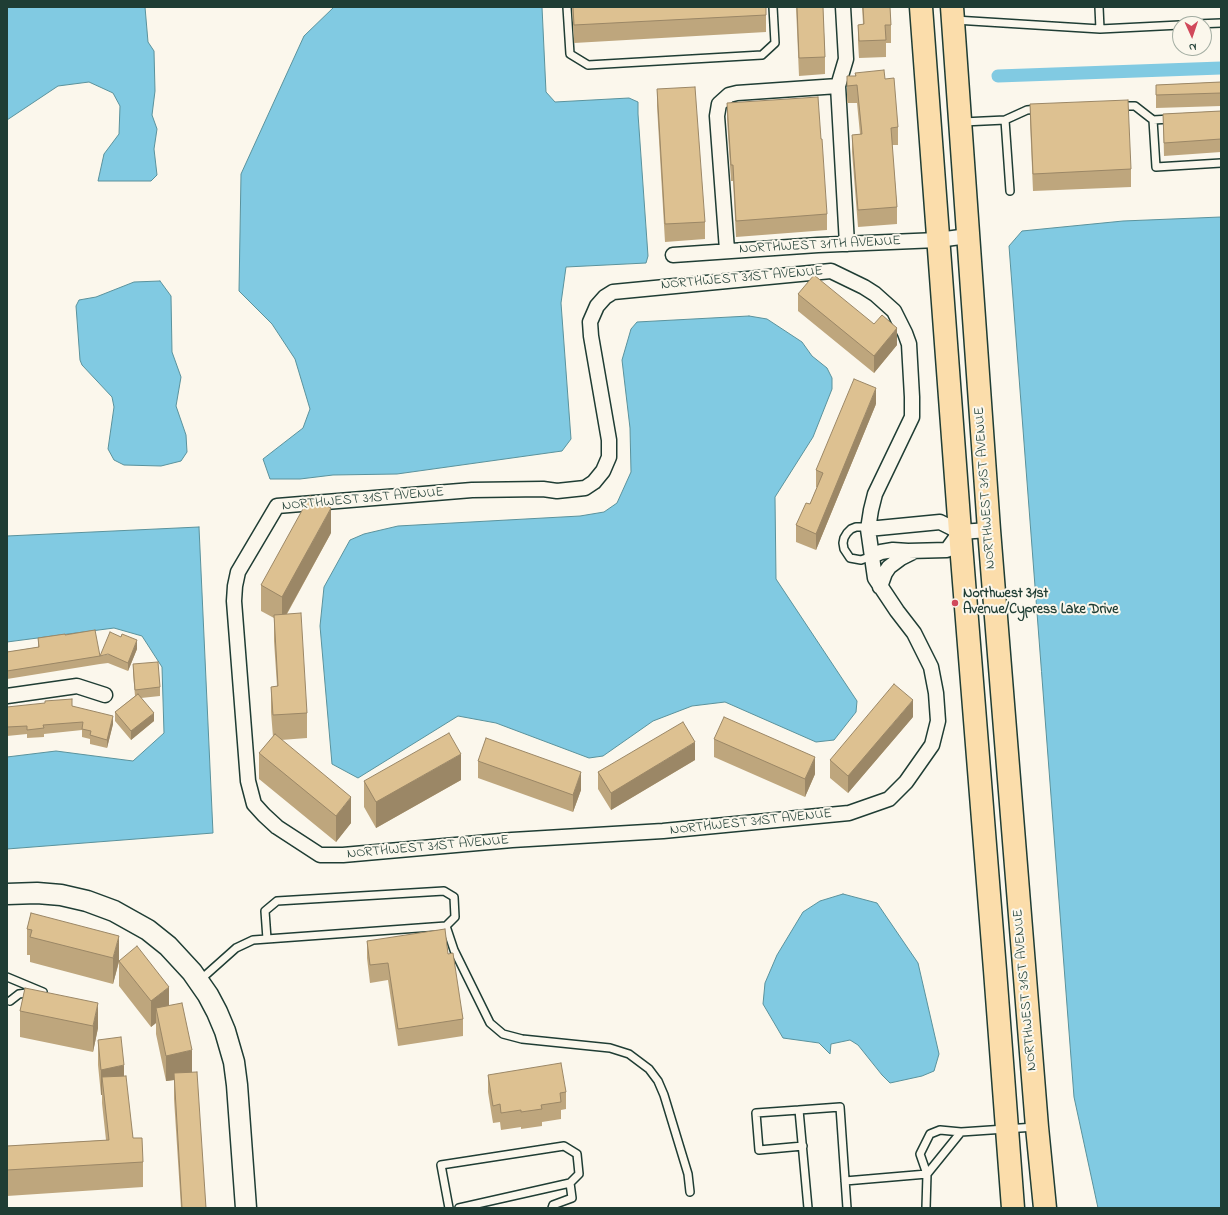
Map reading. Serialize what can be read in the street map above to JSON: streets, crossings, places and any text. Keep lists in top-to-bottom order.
{
  "streets": {
    "main road": ["NORTHWEST 31ST AVENUE"],
    "street": ["NORTHWEST 31TH AVENUE"]
  },
  "crossings": [
    ["NORTHWEST 31TH AVENUE", "NORTHWEST 31ST AVENUE"]
  ],
  "places": ["Northwest 31st Avenue/Cypress Lake Drive"],
  "north": "bottom"
}
